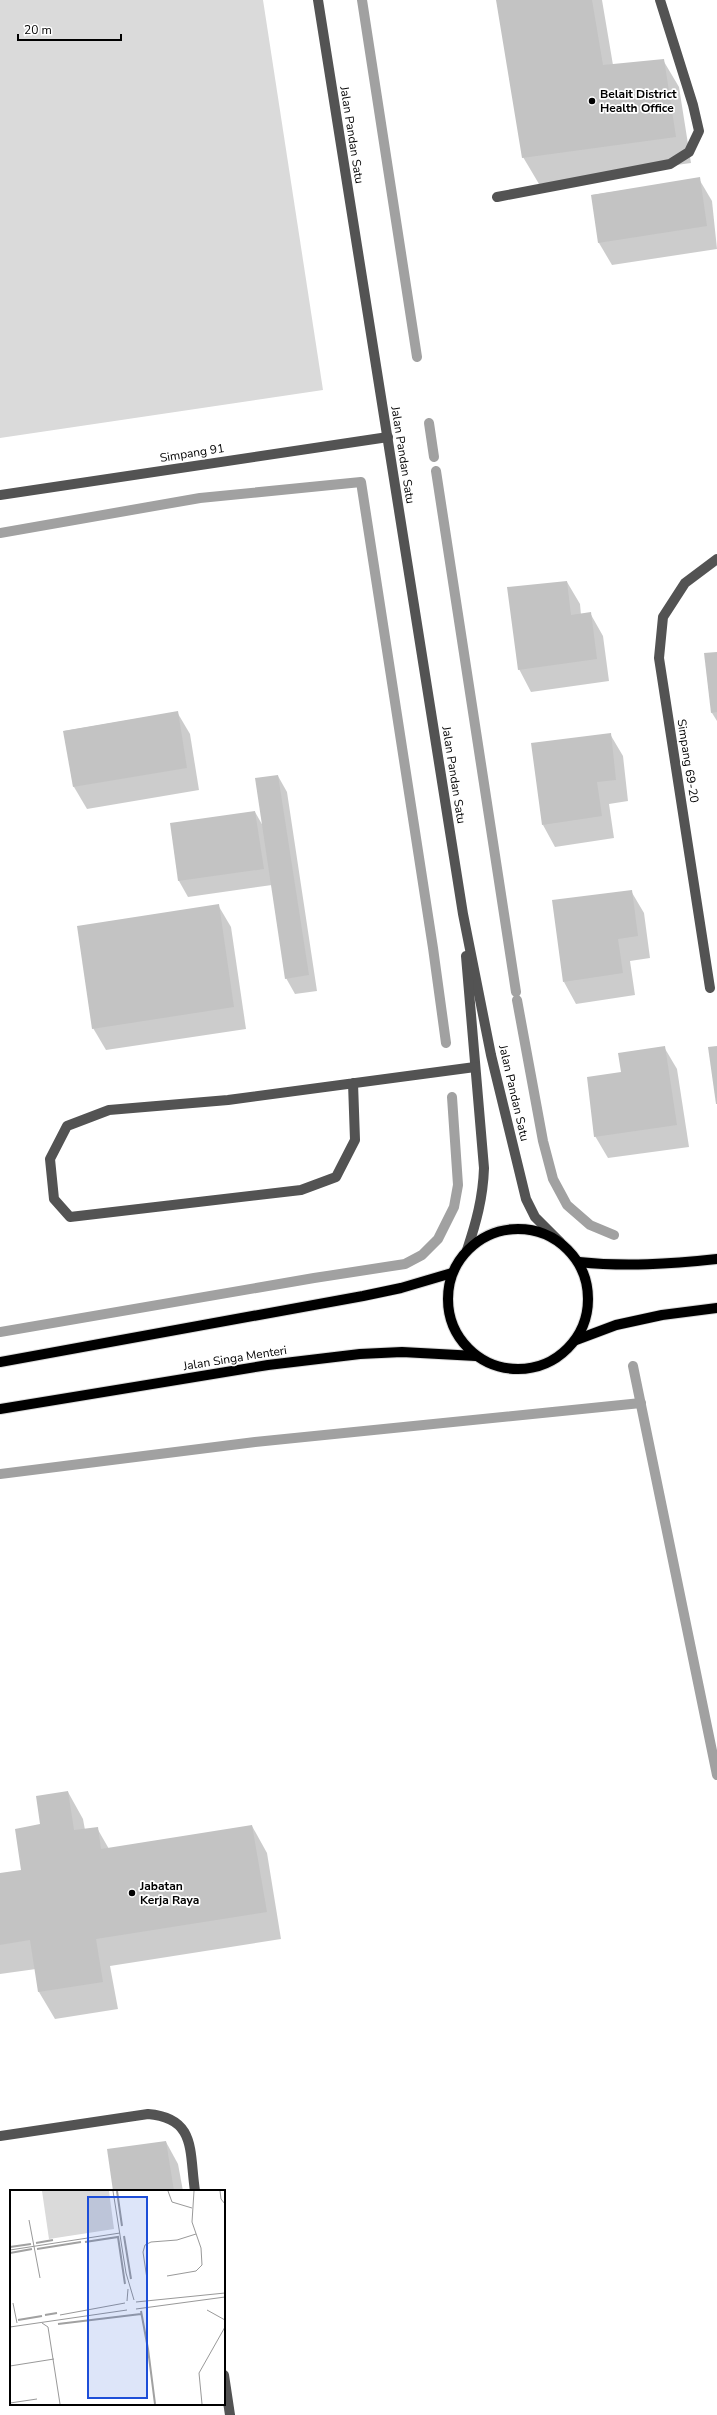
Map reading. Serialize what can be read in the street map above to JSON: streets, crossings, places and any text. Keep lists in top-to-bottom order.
{
  "streets": {
    "main road": ["Jalan Singa Menteri"],
    "street": ["Jalan Pandan Satu", "Simpang 91", "Simpang 69-20"]
  },
  "crossings": [
    ["Jalan Pandan Satu", "Simpang 91"],
    ["Jalan Pandan Satu", "Jalan Singa Menteri"]
  ],
  "places": ["Belait District Health Office", "Jabatan Kerja Raya"],
  "scale_bar": "20 m"
}
